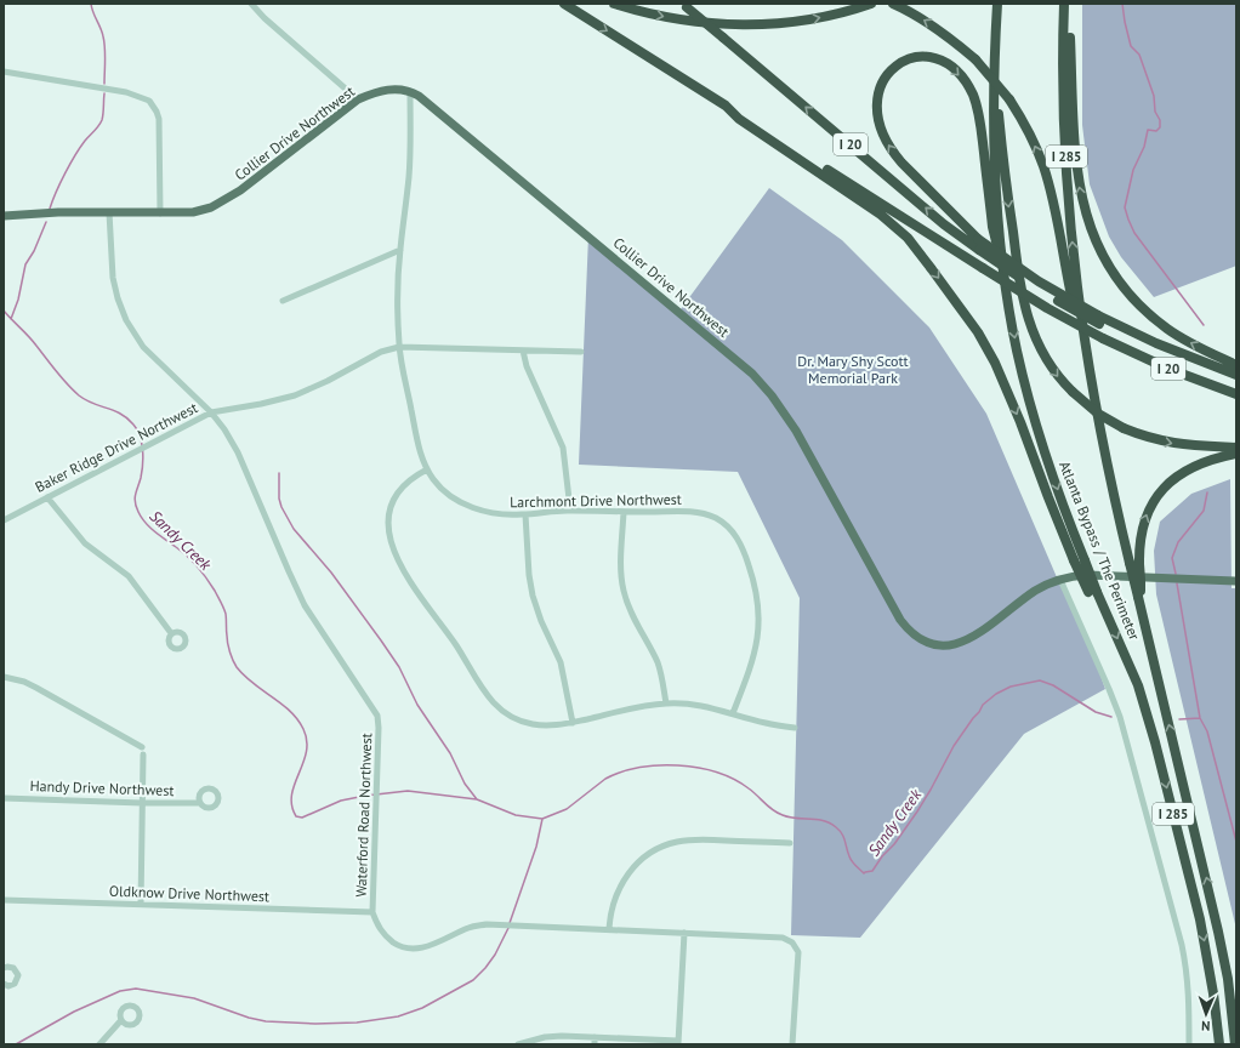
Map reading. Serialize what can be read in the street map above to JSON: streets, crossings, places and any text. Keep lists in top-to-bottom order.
{
  "streets": {
    "highway": ["I 20", "I 285", "Atlanta Bypass / The Perimeter"],
    "main road": ["Collier Drive Northwest"],
    "street": [
      "Baker Ridge Drive Northwest",
      "Larchmont Drive Northwest",
      "Handy Drive Northwest",
      "Waterford Road Northwest",
      "Oldknow Drive Northwest"
    ]
  },
  "crossings": [
    ["Collier Drive Northwest", "Larchmont Drive Northwest"],
    ["Collier Drive Northwest", "Waterford Road Northwest"],
    ["Baker Ridge Drive Northwest", "Larchmont Drive Northwest"],
    ["Baker Ridge Drive Northwest", "Waterford Road Northwest"],
    ["Waterford Road Northwest", "Oldknow Drive Northwest"]
  ],
  "water": ["Sandy Creek"],
  "parks": ["Dr. Mary Shy Scott Memorial Park"],
  "north": "bottom"
}
